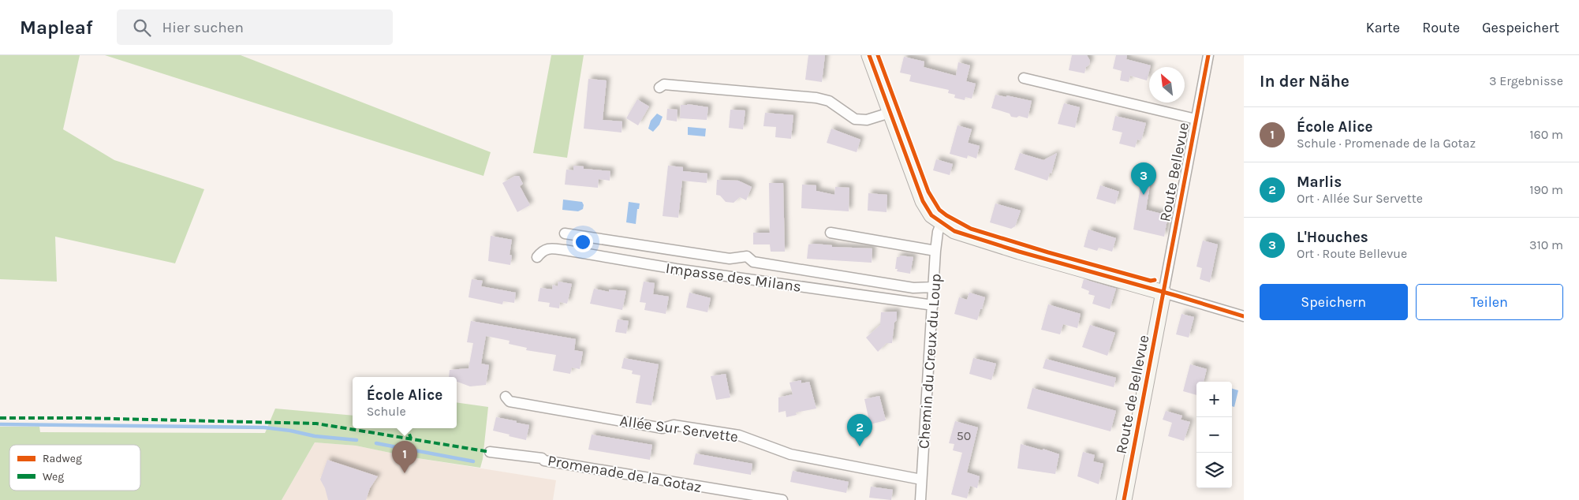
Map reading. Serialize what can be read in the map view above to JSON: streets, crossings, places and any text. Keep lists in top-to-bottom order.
{
  "streets": {
    "street": [
      "Route Bellevue",
      "Impasse des Milans",
      "Chemin du Creux du Loup",
      "Route de Bellevue",
      "Allée Sur Servette",
      "Promenade de la Gotaz"
    ]
  },
  "crossings": [
    ["Route Bellevue", "Route de Bellevue"],
    ["Impasse des Milans", "Chemin du Creux du Loup"],
    ["Chemin du Creux du Loup", "Allée Sur Servette"]
  ],
  "house_numbers": ["50"],
  "legend": ["Radweg", "Weg"],
  "north": "top left",
  "page": {
    "header": "Mapleaf",
    "search": "Hier suchen",
    "nav": ["Karte", "Route", "Gespeichert"],
    "heading": ["In der Nähe", "3 Ergebnisse"],
    "list": [
      {
        "mark": "1",
        "name": "École Alice",
        "note": "Schule · Promenade de la Gotaz",
        "value": "160 m"
      },
      {
        "mark": "2",
        "name": "Marlis",
        "note": "Ort · Allée Sur Servette",
        "value": "190 m"
      },
      {
        "mark": "3",
        "name": "L'Houches",
        "note": "Ort · Route Bellevue",
        "value": "310 m"
      }
    ],
    "pins": ["3", "2", "1"],
    "buttons": ["Speichern", "Teilen"],
    "popup": ["École Alice", "Schule"],
    "map_buttons": ["+", "−"]
  }
}
